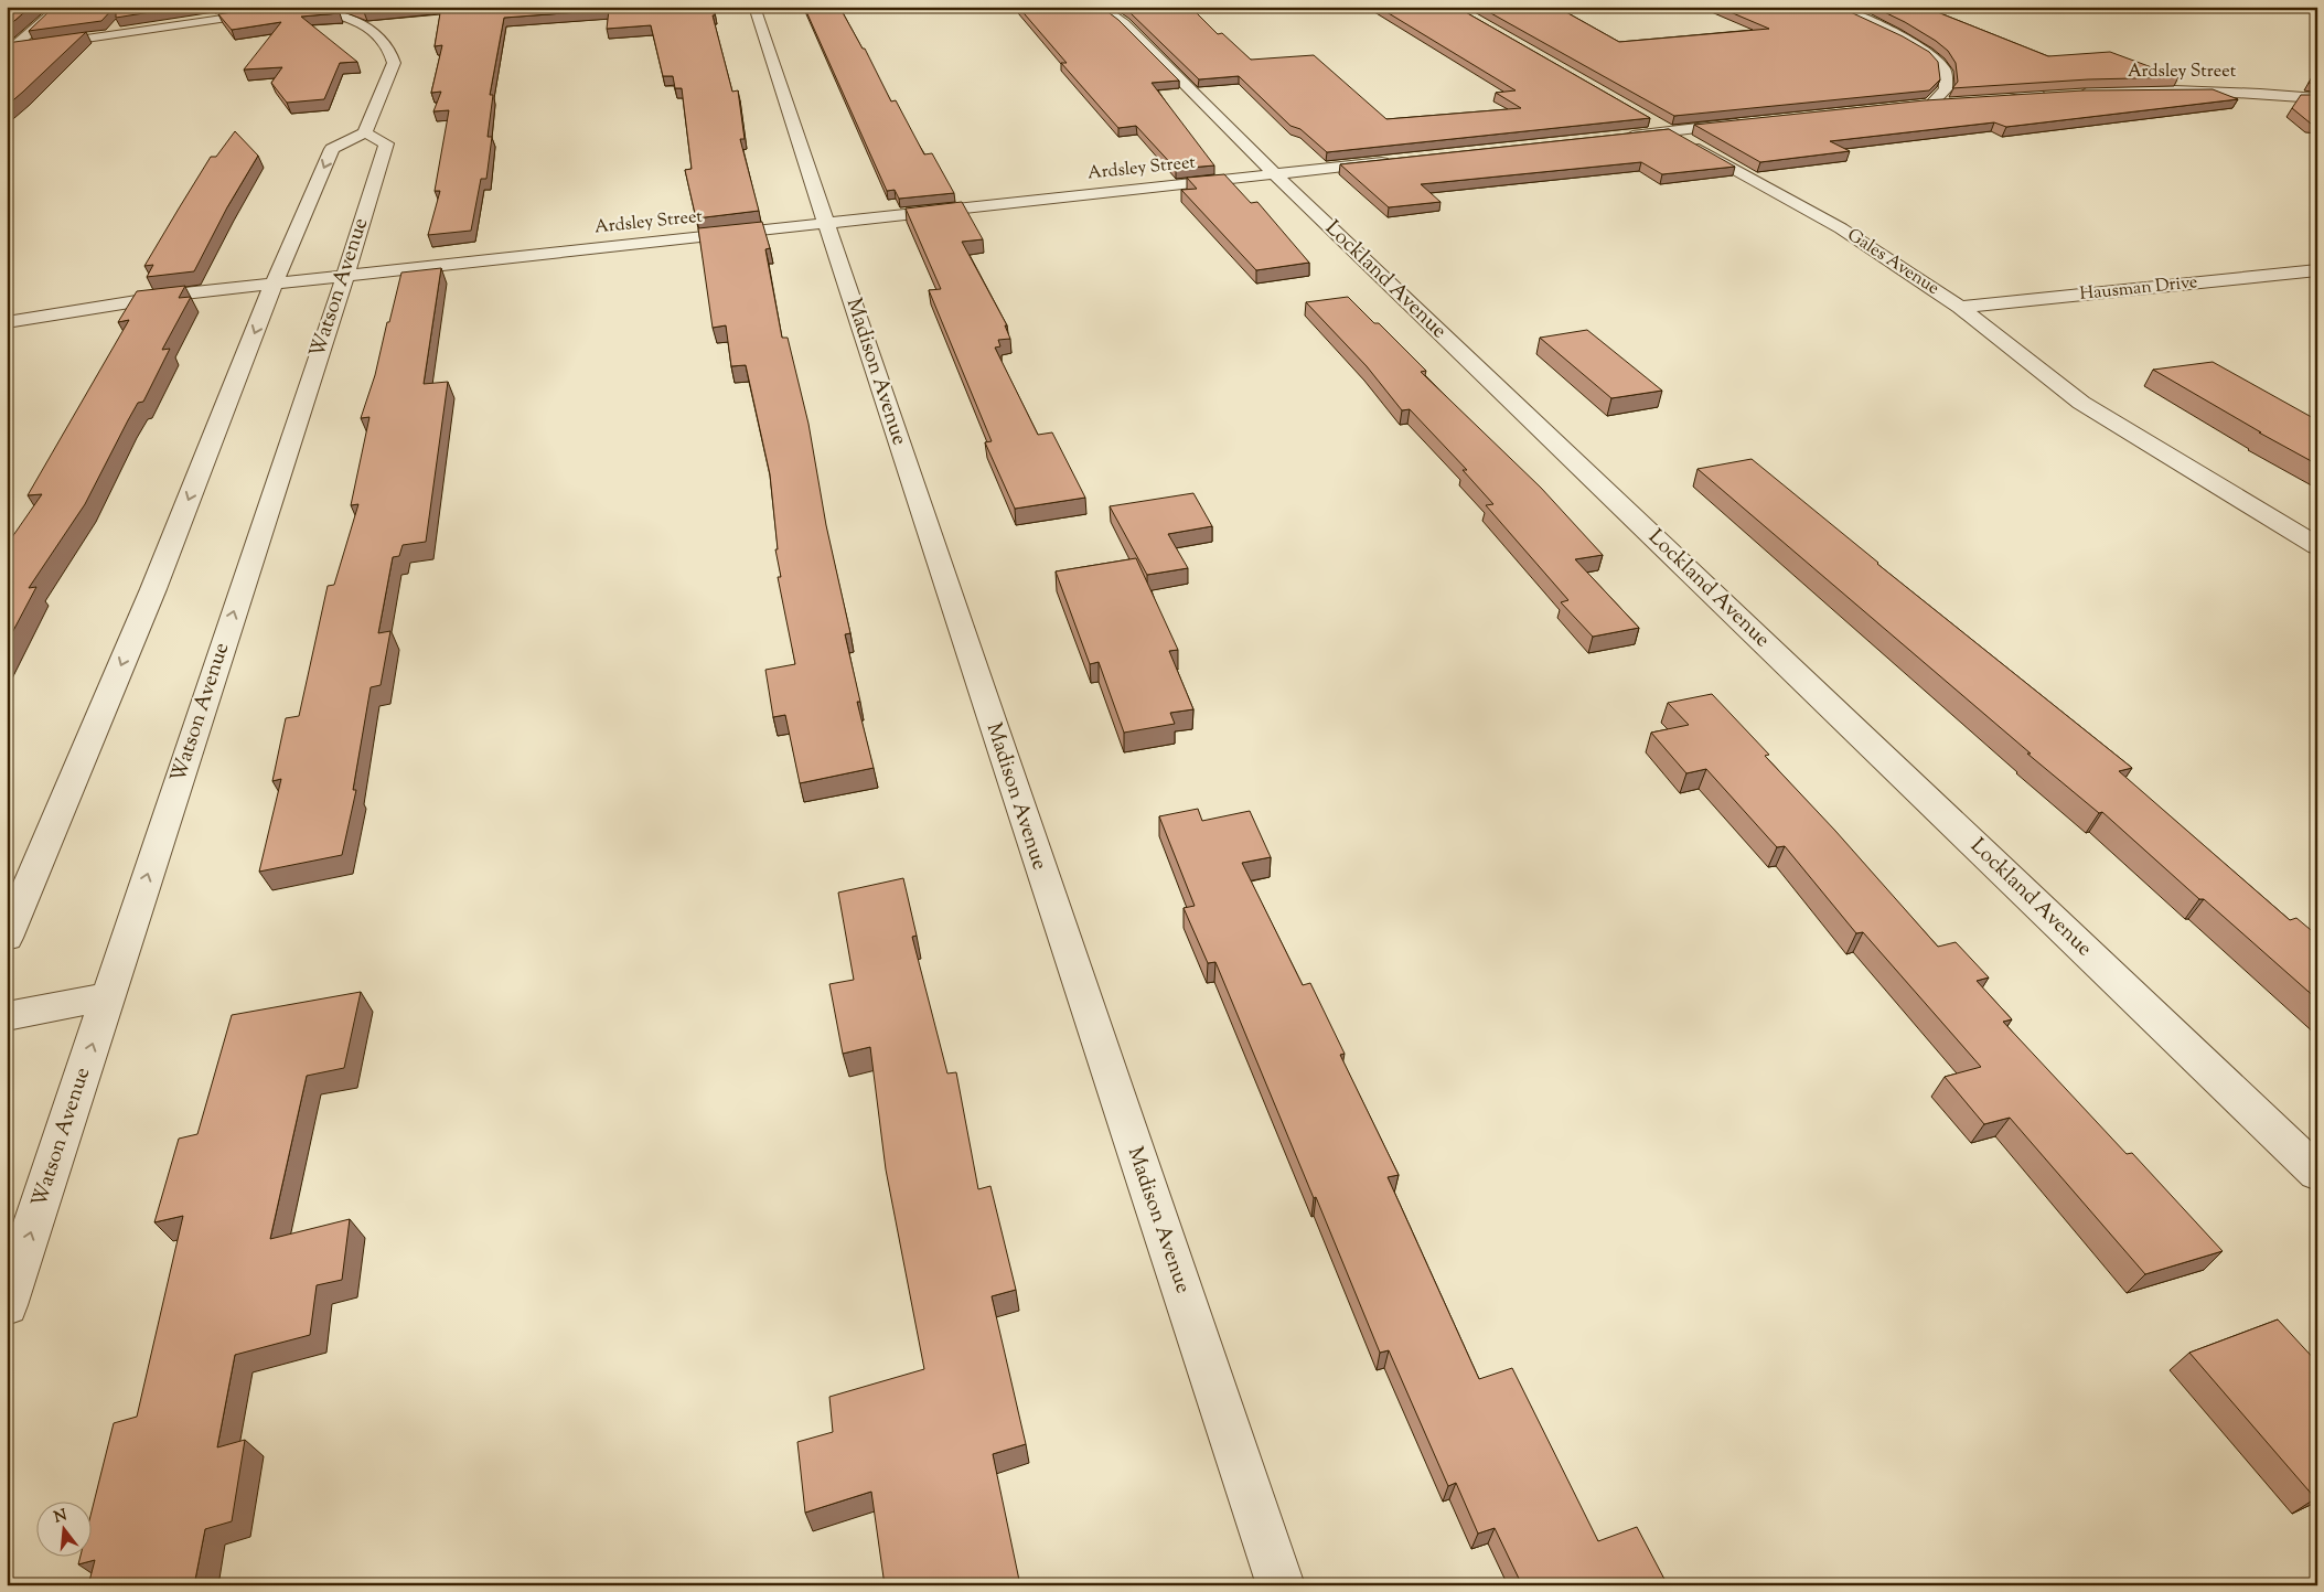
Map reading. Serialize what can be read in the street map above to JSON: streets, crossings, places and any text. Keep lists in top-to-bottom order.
{
  "streets": {
    "street": [
      "Ardsley Street",
      "Gales Avenue",
      "Lockland Avenue",
      "Watson Avenue",
      "Hausman Drive",
      "Madison Avenue"
    ]
  },
  "crossings": [
    ["Ardsley Street", "Lockland Avenue"],
    ["Ardsley Street", "Watson Avenue"],
    ["Ardsley Street", "Madison Avenue"],
    ["Gales Avenue", "Hausman Drive"]
  ],
  "north": "top"
}
